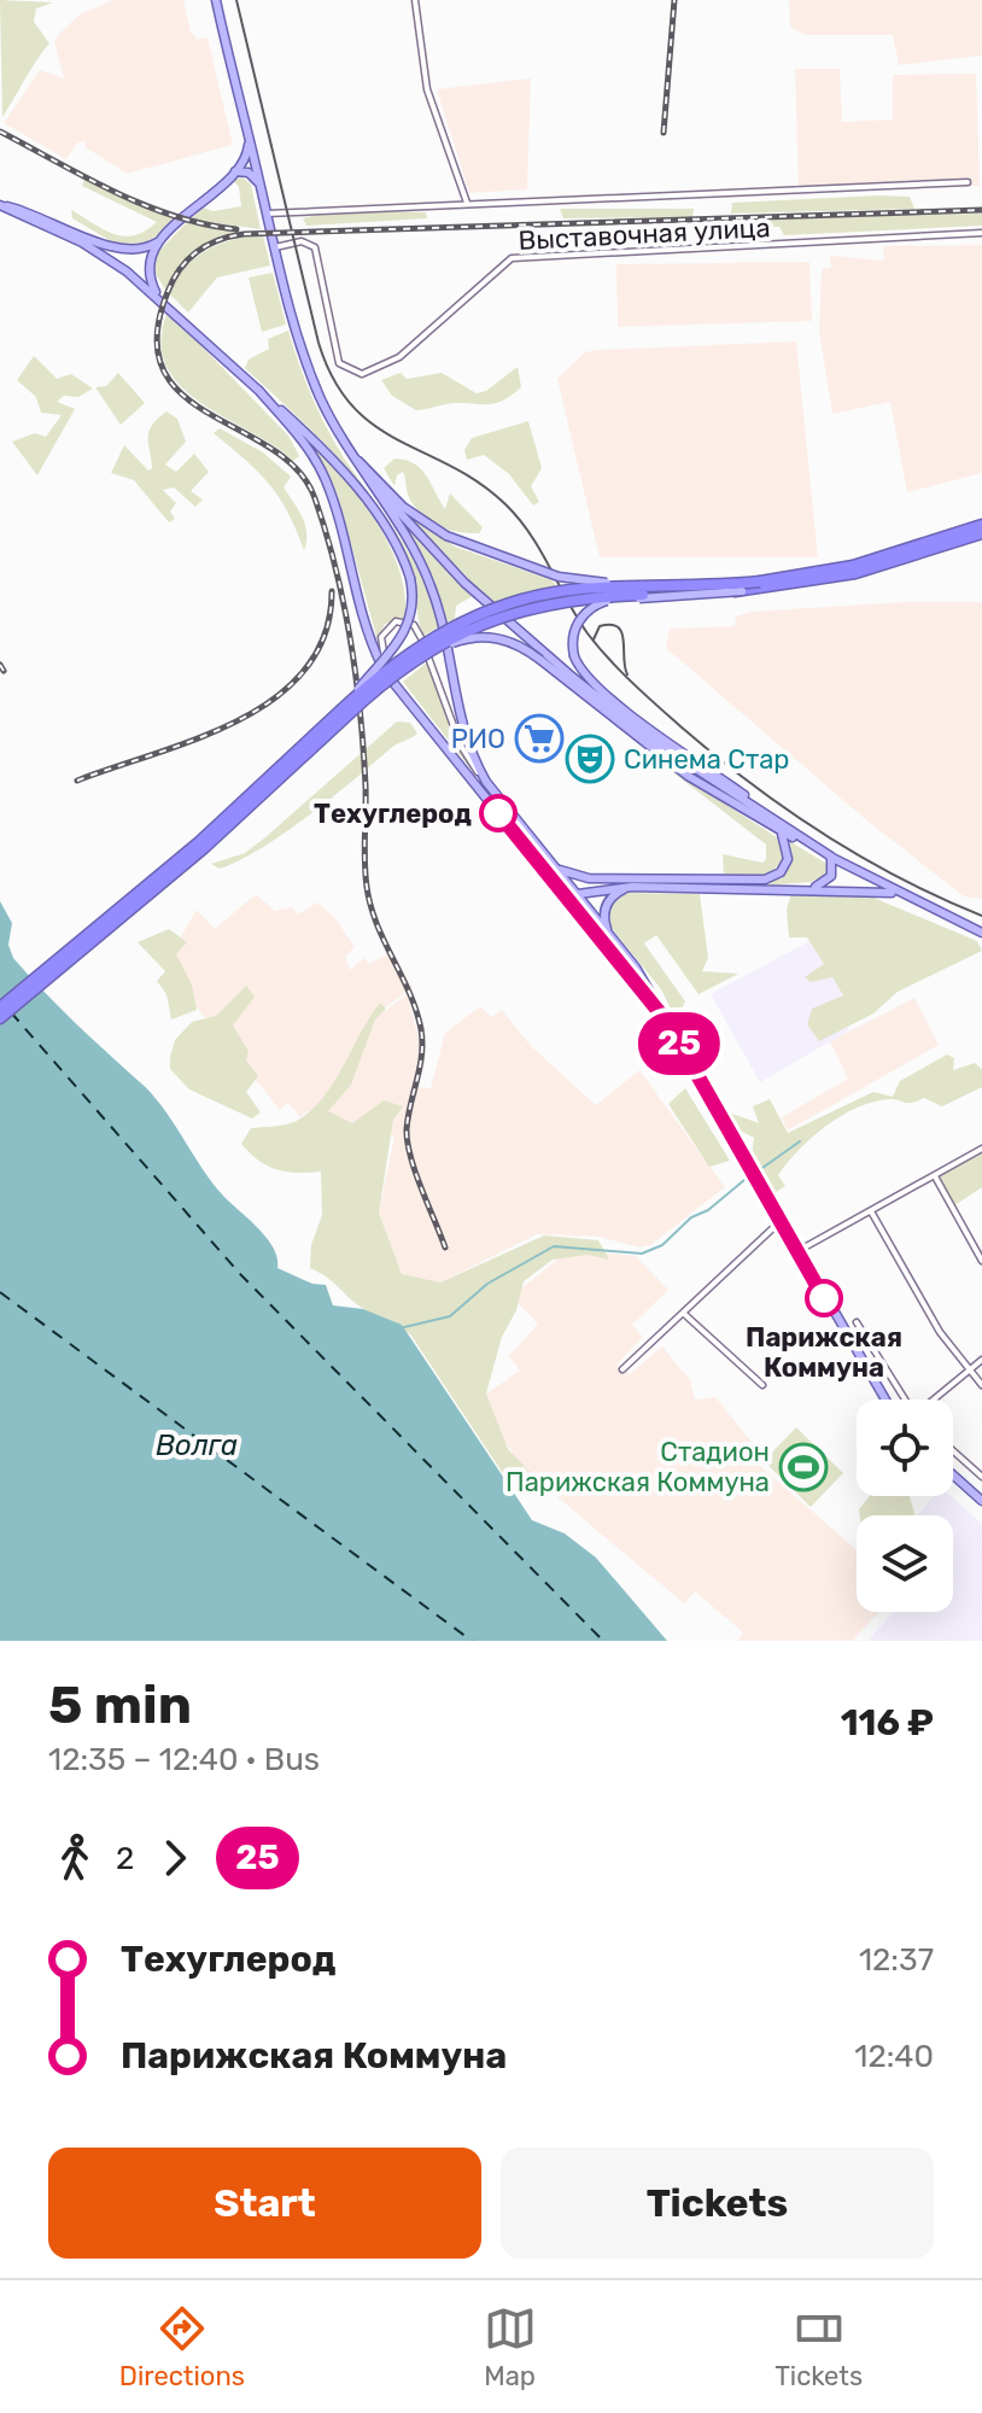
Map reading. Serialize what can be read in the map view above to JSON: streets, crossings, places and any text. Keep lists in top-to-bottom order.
{
  "streets": {
    "street": ["Выставочная улица"]
  },
  "water": ["Волга"],
  "places": {
    "supermarket": ["РИО"],
    "theatre": ["Синема Стар"],
    "other": ["Техуглерод", "Парижская Коммуна"],
    "sports": ["Стадион Парижская Коммуна"]
  },
  "lines": ["bus line 25"],
  "page": {
    "on_map": "25",
    "heading": ["5 min", "12:35 – 12:40 · Bus", "116 ₽"],
    "legs": ["2", "25"],
    "list": [
      {
        "name": "Техуглерод",
        "value": "12:37"
      },
      {
        "name": "Парижская Коммуна",
        "value": "12:40"
      }
    ],
    "buttons": ["Start", "Tickets"],
    "tabs": ["Directions", "Map", "Tickets"]
  }
}
